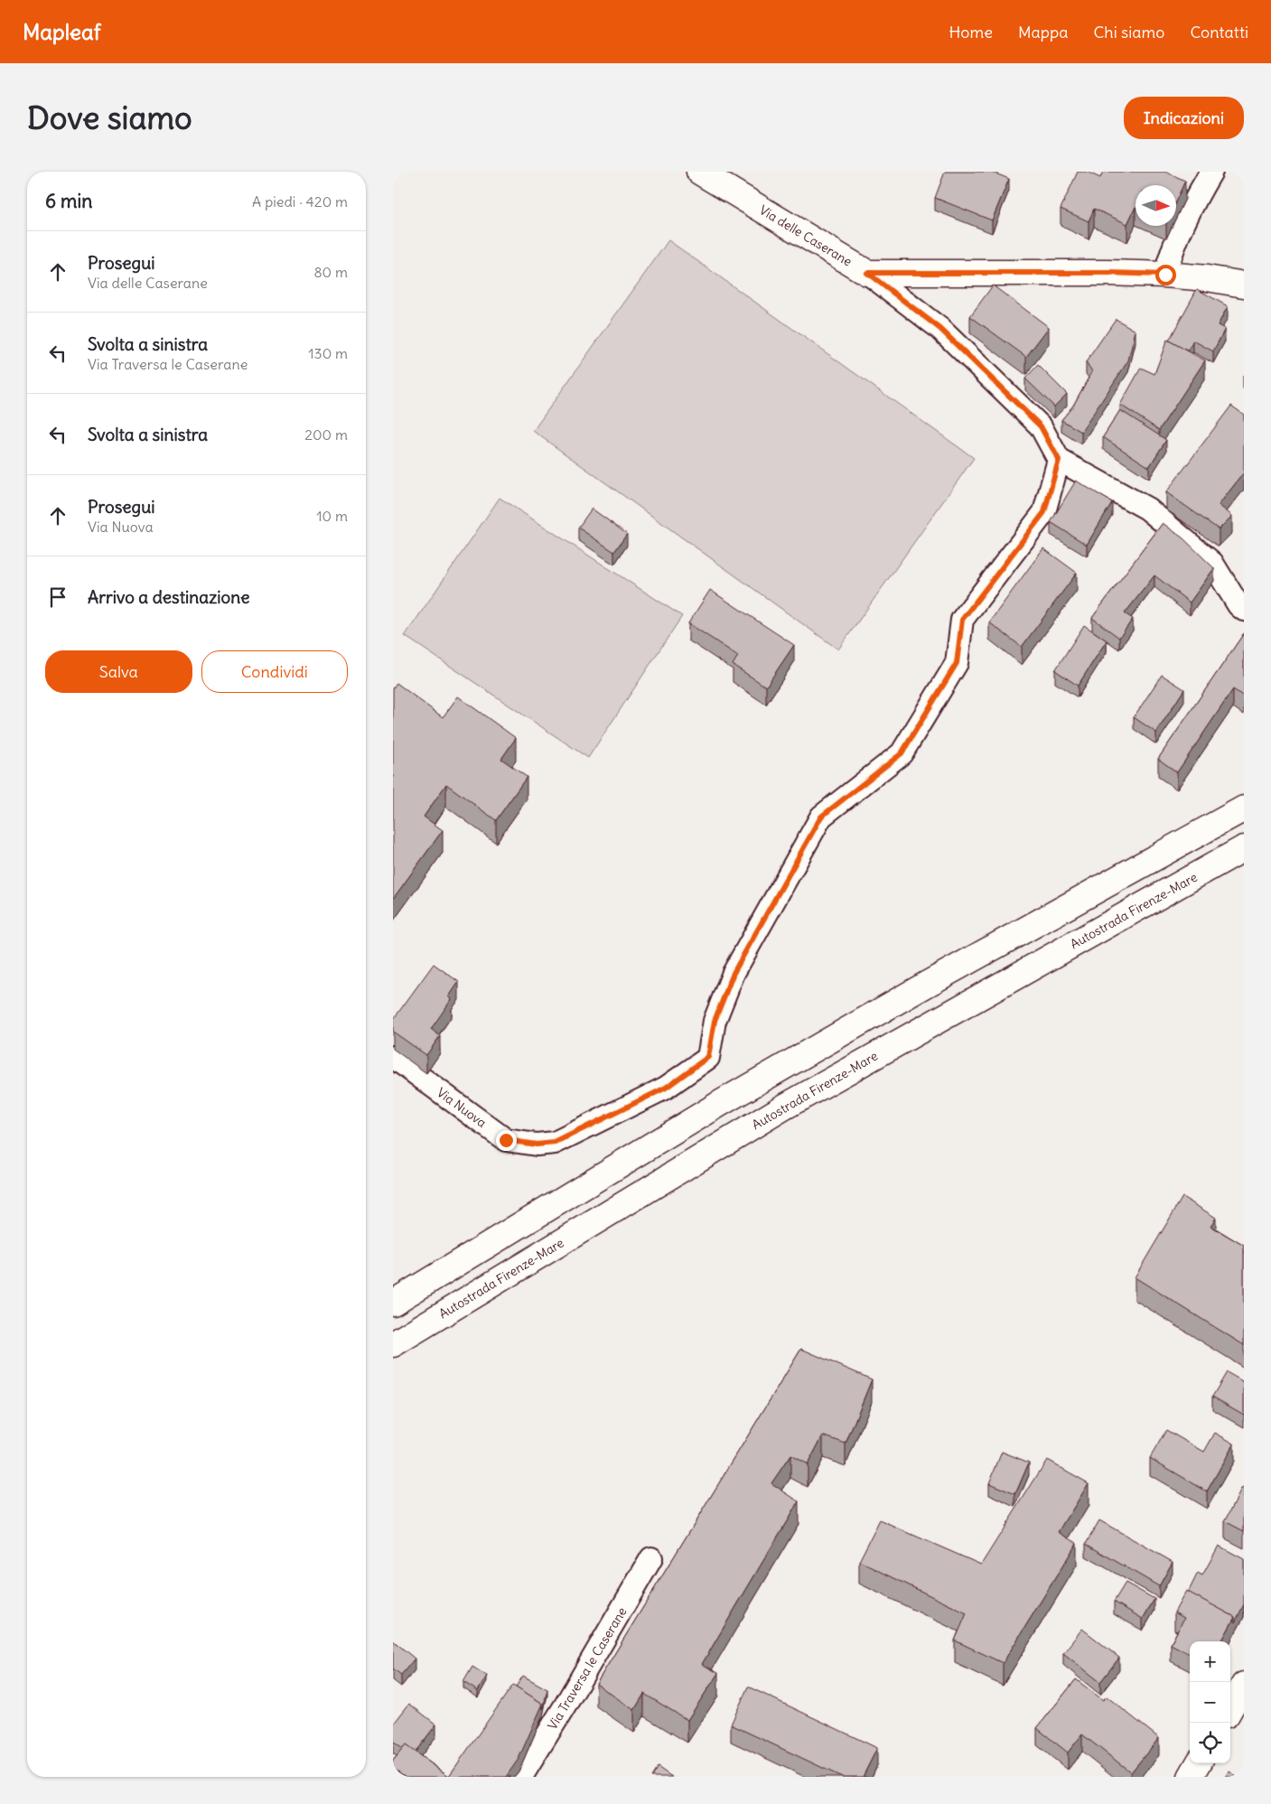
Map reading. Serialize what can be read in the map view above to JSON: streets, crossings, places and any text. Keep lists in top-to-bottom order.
{
  "streets": {
    "main road": ["Via delle Caserane", "Autostrada Firenze-Mare"],
    "street": ["Via Nuova", "Via Traversa le Caserane"]
  },
  "north": "right",
  "page": {
    "header": "Mapleaf",
    "nav": [
      "Home",
      "Mappa",
      "Chi siamo",
      "Contatti"
    ],
    "buttons": [
      "Indicazioni",
      ["Salva", "Condividi"]
    ],
    "title": "Dove siamo",
    "heading": ["6 min", "A piedi · 420 m"],
    "list": [
      ["Prosegui", "Via delle Caserane", "80 m"],
      ["Svolta a sinistra", "Via Traversa le Caserane", "130 m"],
      ["Svolta a sinistra", "200 m"],
      ["Prosegui", "Via Nuova", "10 m"],
      "Arrivo a destinazione"
    ],
    "map_buttons": ["+", "−"]
  }
}
